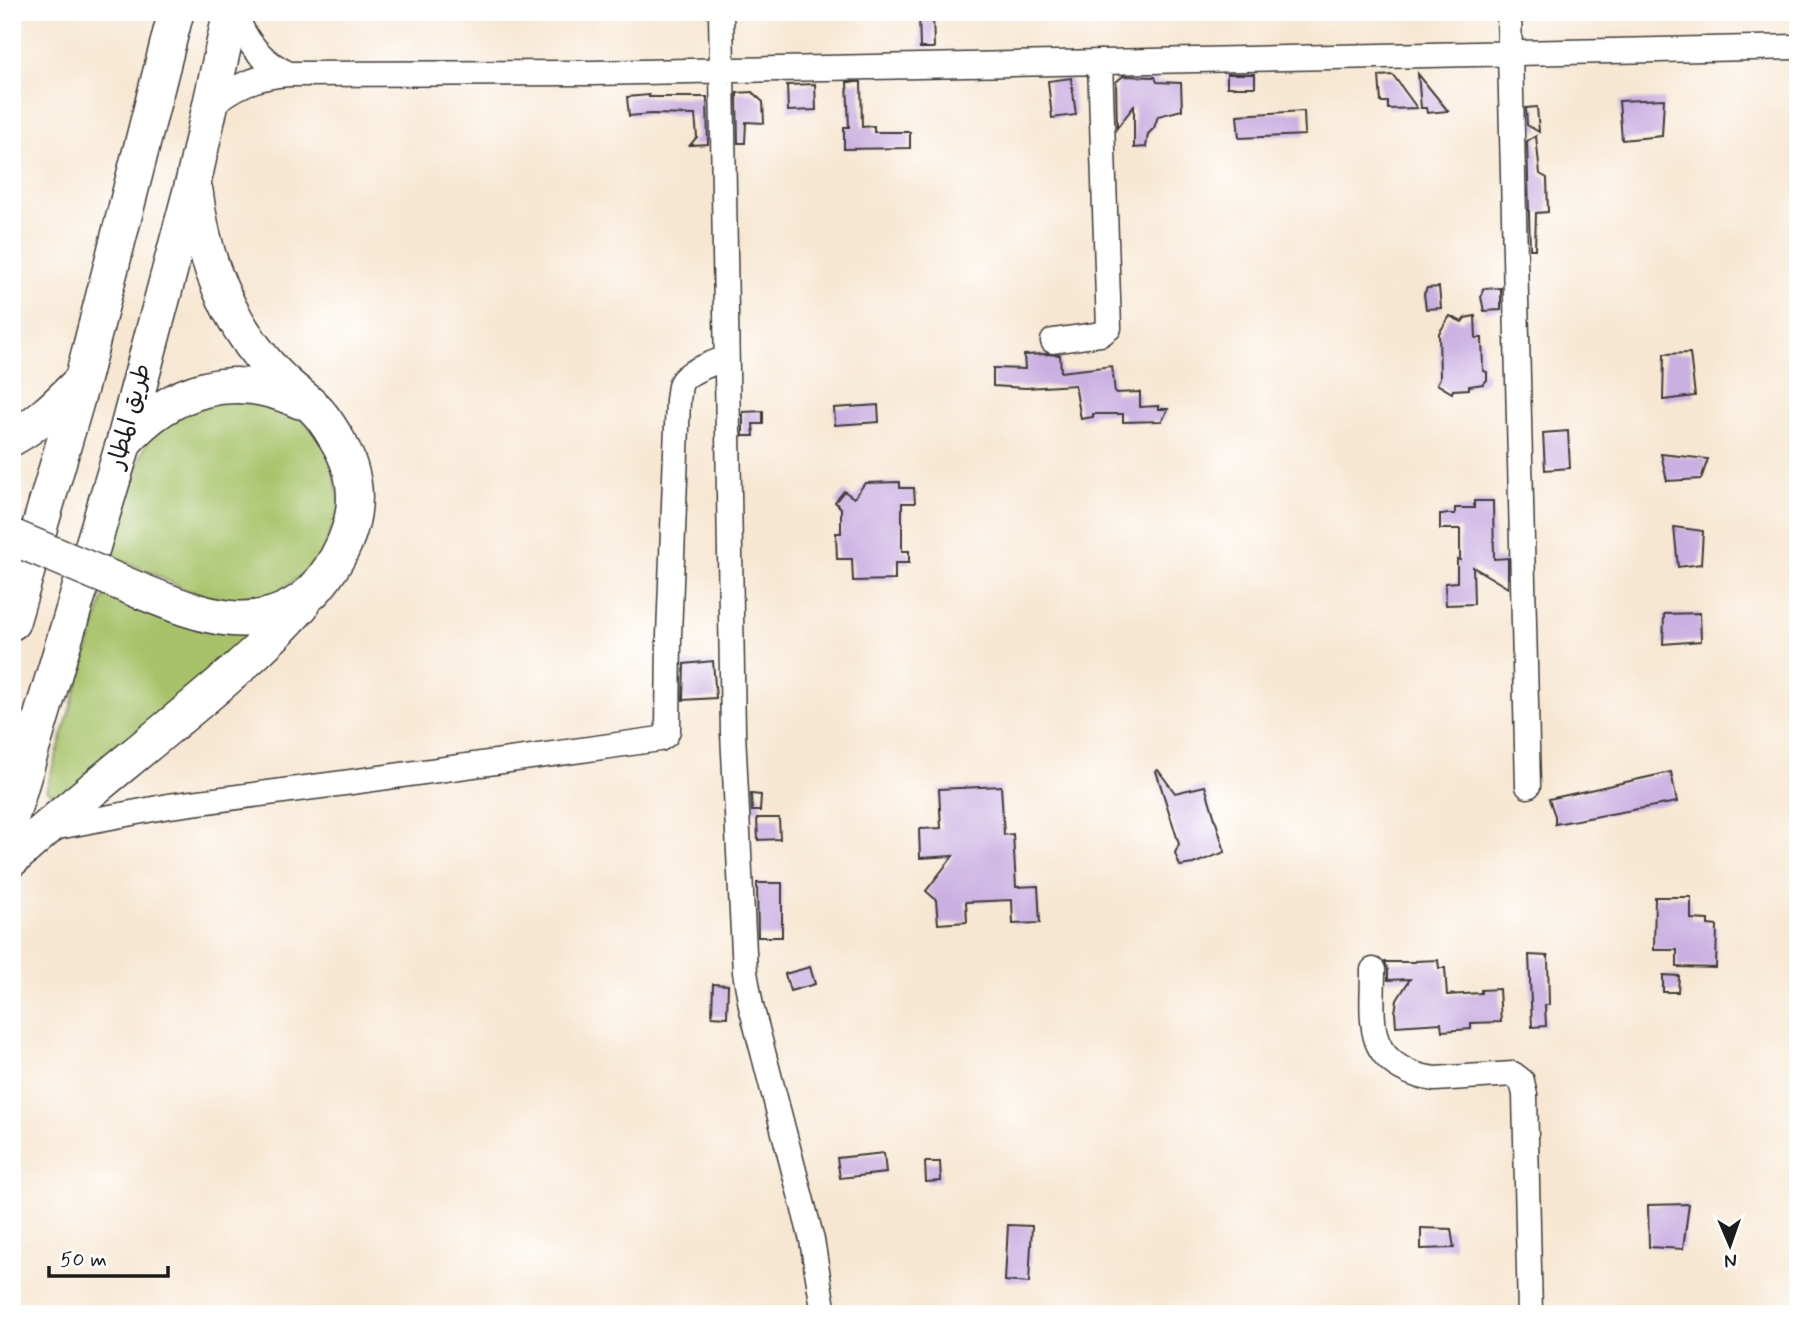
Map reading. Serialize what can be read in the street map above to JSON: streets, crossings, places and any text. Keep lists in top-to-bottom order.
{
  "streets": {
    "highway": ["طريق المطار"]
  },
  "scale_bar": "50 m",
  "north": "bottom"
}
